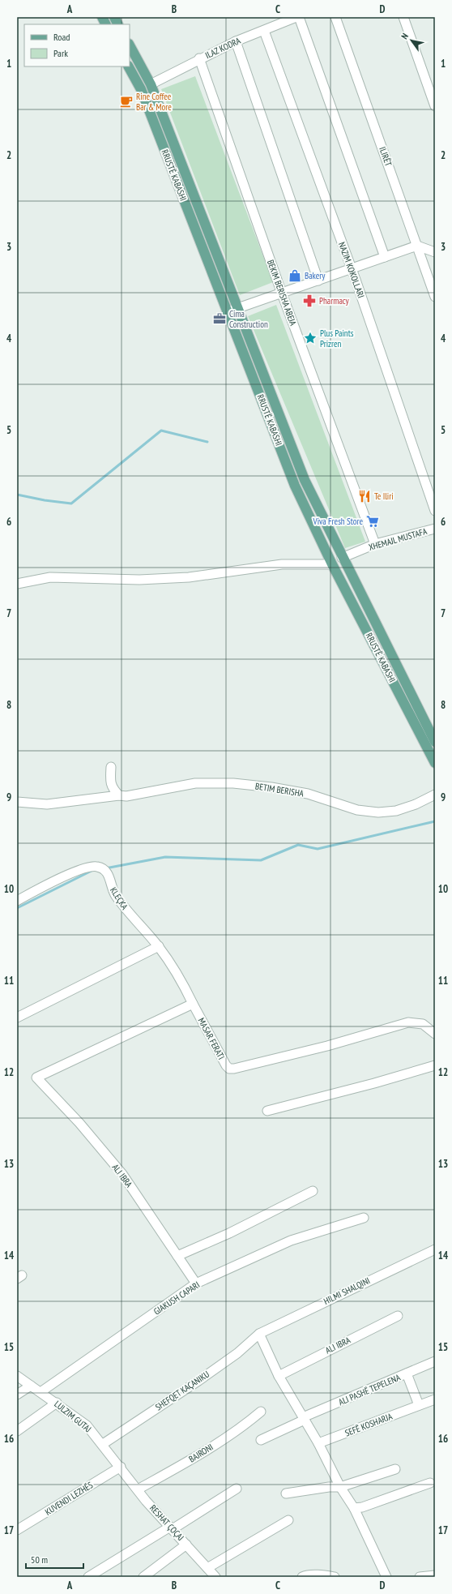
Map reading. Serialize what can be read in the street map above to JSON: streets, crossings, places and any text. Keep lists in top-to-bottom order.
{
  "streets": {
    "main road": ["RRUSTË KABASHI"],
    "street": [
      "ILAZ KODRA",
      "ILIRËT",
      "NAZIM KOKOLLARI",
      "BEKIM BERISHA ABEJA",
      "XHEMAJL MUSTAFA",
      "BETIM BERISHA",
      "KLEÇKA",
      "MASAR FERATI",
      "ALI IBRA",
      "HILMI SHALQINI",
      "GJAKUSH CAPARI",
      "ALI PASHË TEPELENA",
      "SHEFQET KAÇANIKU",
      "LULZIM GUTAJ",
      "SEFË KOSHARJA",
      "BAJRONI",
      "KUVENDI LEZHËS",
      "RESHAT ÇOÇAJ"
    ]
  },
  "crossings": [
    ["ILAZ KODRA", "RRUSTË KABASHI"],
    ["ILAZ KODRA", "NAZIM KOKOLLARI"],
    ["ILAZ KODRA", "BEKIM BERISHA ABEJA"],
    ["RRUSTË KABASHI", "XHEMAJL MUSTAFA"],
    ["BEKIM BERISHA ABEJA", "XHEMAJL MUSTAFA"],
    ["KLEÇKA", "MASAR FERATI"],
    ["KLEÇKA", "ALI IBRA"],
    ["MASAR FERATI", "ALI IBRA"],
    ["ALI IBRA", "GJAKUSH CAPARI"],
    ["HILMI SHALQINI", "SHEFQET KAÇANIKU"],
    ["GJAKUSH CAPARI", "LULZIM GUTAJ"],
    ["SHEFQET KAÇANIKU", "LULZIM GUTAJ"],
    ["LULZIM GUTAJ", "KUVENDI LEZHËS"],
    ["LULZIM GUTAJ", "RESHAT ÇOÇAJ"],
    ["BAJRONI", "RESHAT ÇOÇAJ"],
    ["KUVENDI LEZHËS", "RESHAT ÇOÇAJ"]
  ],
  "places": {
    "cafe": ["Rine Coffee Bar & More"],
    "shop": ["Bakery"],
    "pharmacy": ["Pharmacy"],
    "office": ["Cima Construction"],
    "place": ["Plus Paints Prizren"],
    "restaurant": ["Te Iliri"],
    "supermarket": ["Viva Fresh Store"]
  },
  "legend": ["Road", "Park"],
  "scale_bar": "50 m",
  "north": "top left",
  "grid": {
    "columns": [
      "A",
      "B",
      "C",
      "D"
    ],
    "rows": [
      "1",
      "2",
      "3",
      "4",
      "5",
      "6",
      "7",
      "8",
      "9",
      "10",
      "11",
      "12",
      "13",
      "14",
      "15",
      "16",
      "17"
    ]
  }
}
